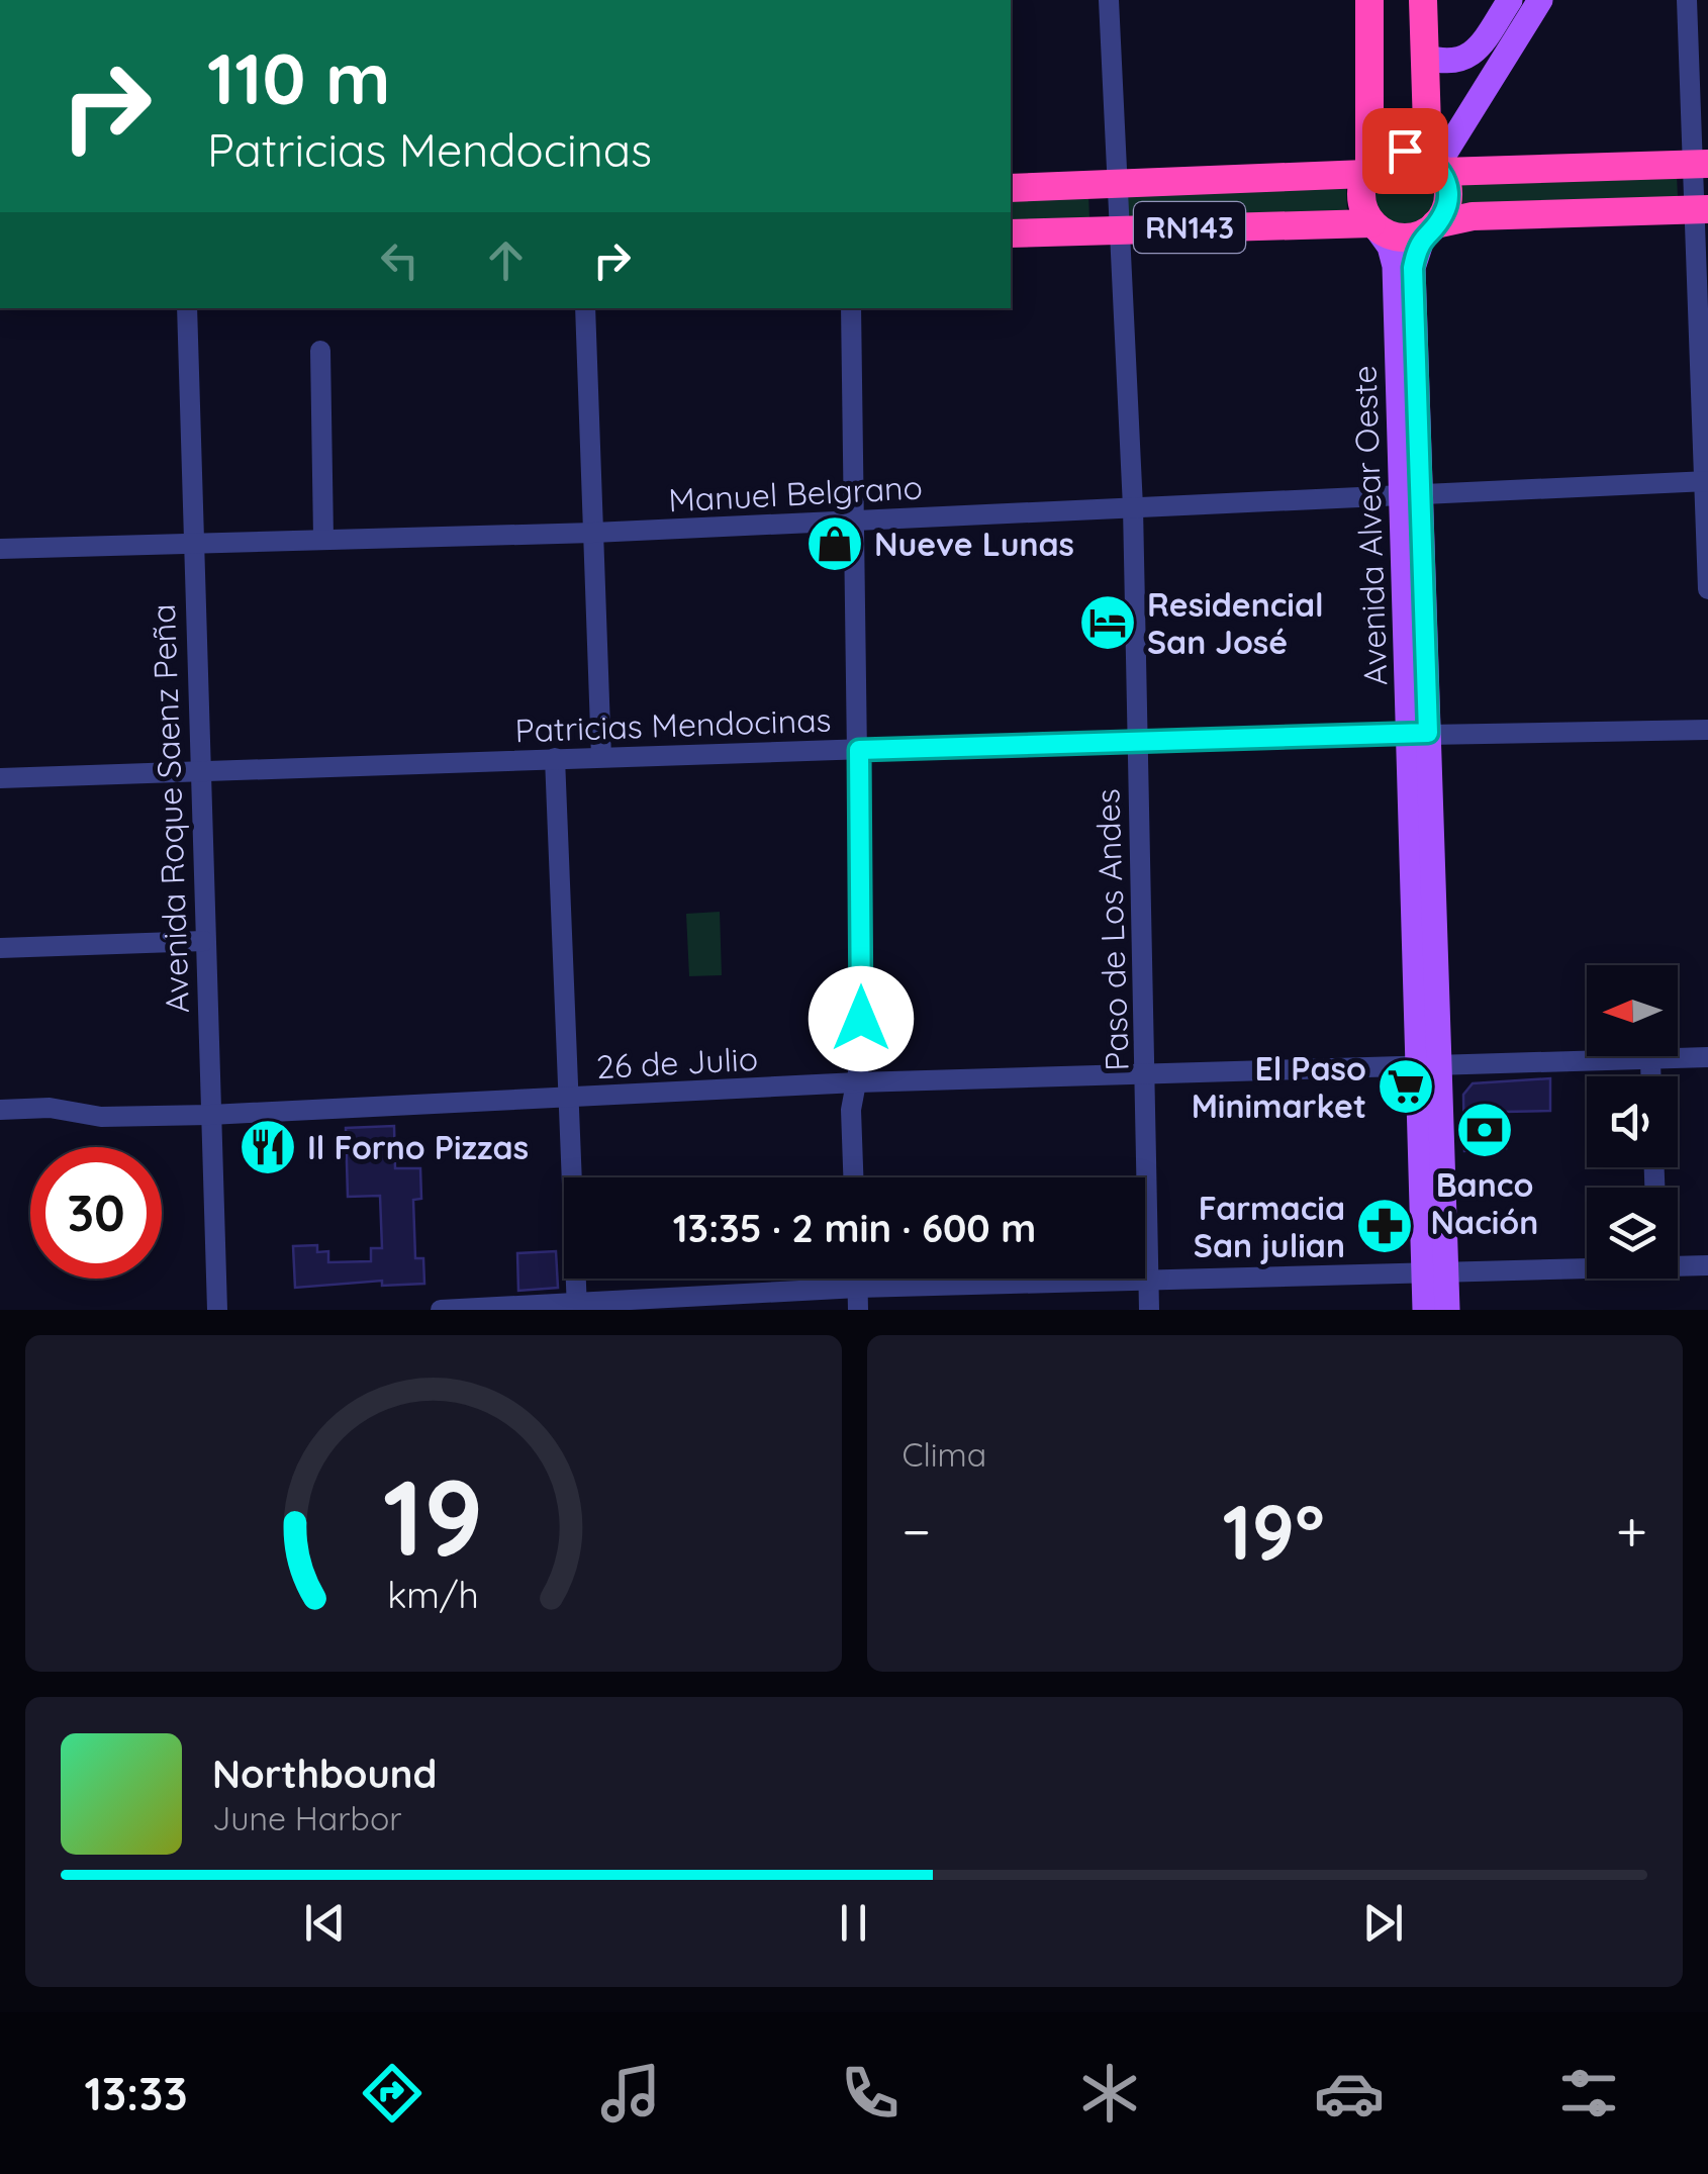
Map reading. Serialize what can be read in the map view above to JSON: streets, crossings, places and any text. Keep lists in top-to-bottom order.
{
  "streets": {
    "highway": ["RN143"],
    "main road": ["Avenida Alvear Oeste"],
    "street": [
      "Manuel Belgrano",
      "Patricias Mendocinas",
      "Avenida Roque Saenz Peña",
      "Paso de Los Andes",
      "26 de Julio"
    ]
  },
  "crossings": [
    ["RN143", "Avenida Alvear Oeste"],
    ["RN143", "Paso de Los Andes"],
    ["Manuel Belgrano", "Avenida Alvear Oeste"],
    ["Manuel Belgrano", "Avenida Roque Saenz Peña"],
    ["Manuel Belgrano", "Paso de Los Andes"],
    ["Avenida Alvear Oeste", "Patricias Mendocinas"],
    ["Avenida Alvear Oeste", "26 de Julio"],
    ["Patricias Mendocinas", "Avenida Roque Saenz Peña"],
    ["Patricias Mendocinas", "Paso de Los Andes"],
    ["Avenida Roque Saenz Peña", "26 de Julio"],
    ["Paso de Los Andes", "26 de Julio"]
  ],
  "places": {
    "shop": ["Nueve Lunas"],
    "hotel": ["Residencial San José"],
    "supermarket": ["El Paso Minimarket"],
    "bank": ["Banco Nación"],
    "restaurant": ["Il Forno Pizzas"],
    "pharmacy": ["Farmacia San julian"]
  },
  "north": "left",
  "page": {
    "turn": ["110 m", "Patricias Mendocinas"],
    "limit": "30",
    "trip": "13:35 · 2 min · 600 m",
    "tile": "Clima",
    "heat": ["−", "19°", "+"],
    "song": ["Northbound", "June Harbor"],
    "tabs": "13:33",
    "gauge": ["19", "km/h"]
  }
}
